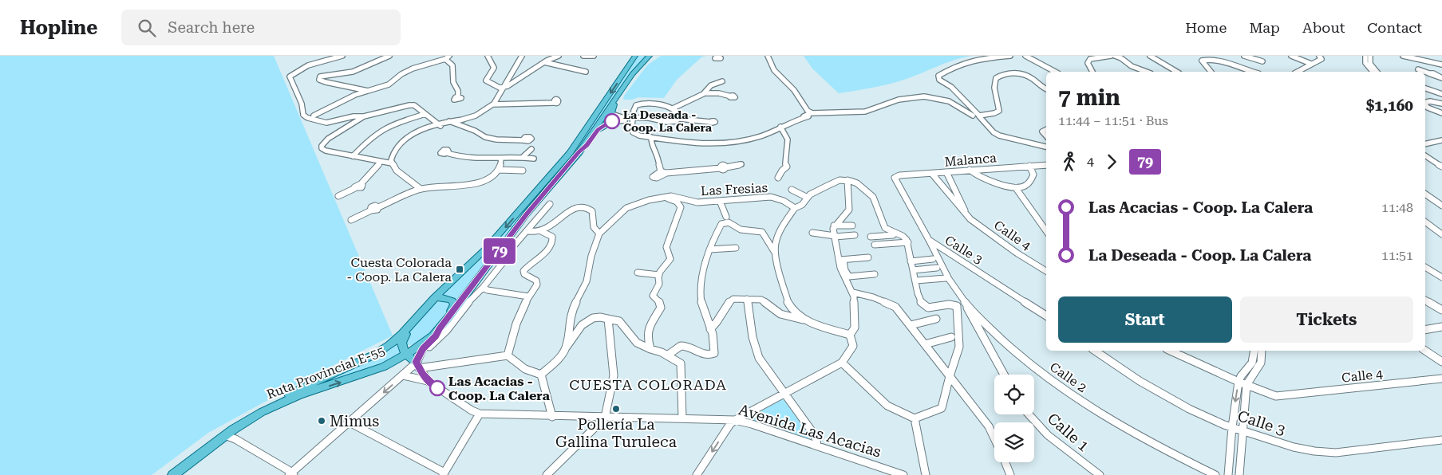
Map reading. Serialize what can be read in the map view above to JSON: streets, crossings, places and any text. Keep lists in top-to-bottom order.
{
  "streets": {
    "main road": ["Ruta Provincial E-55"],
    "street": [
      "Malanca",
      "Las Fresias",
      "Calle 4",
      "Calle 3",
      "Calle 2",
      "Avenida Las Acacias",
      "Calle 1"
    ]
  },
  "crossings": [
    ["Malanca", "Calle 4"],
    ["Malanca", "Calle 3"],
    ["Calle 3", "Calle 2"],
    ["Ruta Provincial E-55", "Avenida Las Acacias"]
  ],
  "districts": ["CUESTA COLORADA"],
  "places": {
    "other": [
      "La Deseada - Coop. La Calera",
      "Las Acacias - Coop. La Calera",
      "Pollería La Gallina Turuleca",
      "Mimus"
    ],
    "transit": ["Cuesta Colorada - Coop. La Calera"]
  },
  "lines": ["bus line 79"],
  "page": {
    "header": "Hopline",
    "search": "Search here",
    "nav": [
      "Home",
      "Map",
      "About",
      "Contact"
    ],
    "on_map": "79",
    "heading": ["7 min", "11:44 – 11:51 · Bus", "$1,160"],
    "legs": ["4", "79"],
    "list": [
      {
        "name": "Las Acacias - Coop. La Calera",
        "value": "11:48"
      },
      {
        "name": "La Deseada - Coop. La Calera",
        "value": "11:51"
      }
    ],
    "buttons": ["Start", "Tickets"]
  }
}
